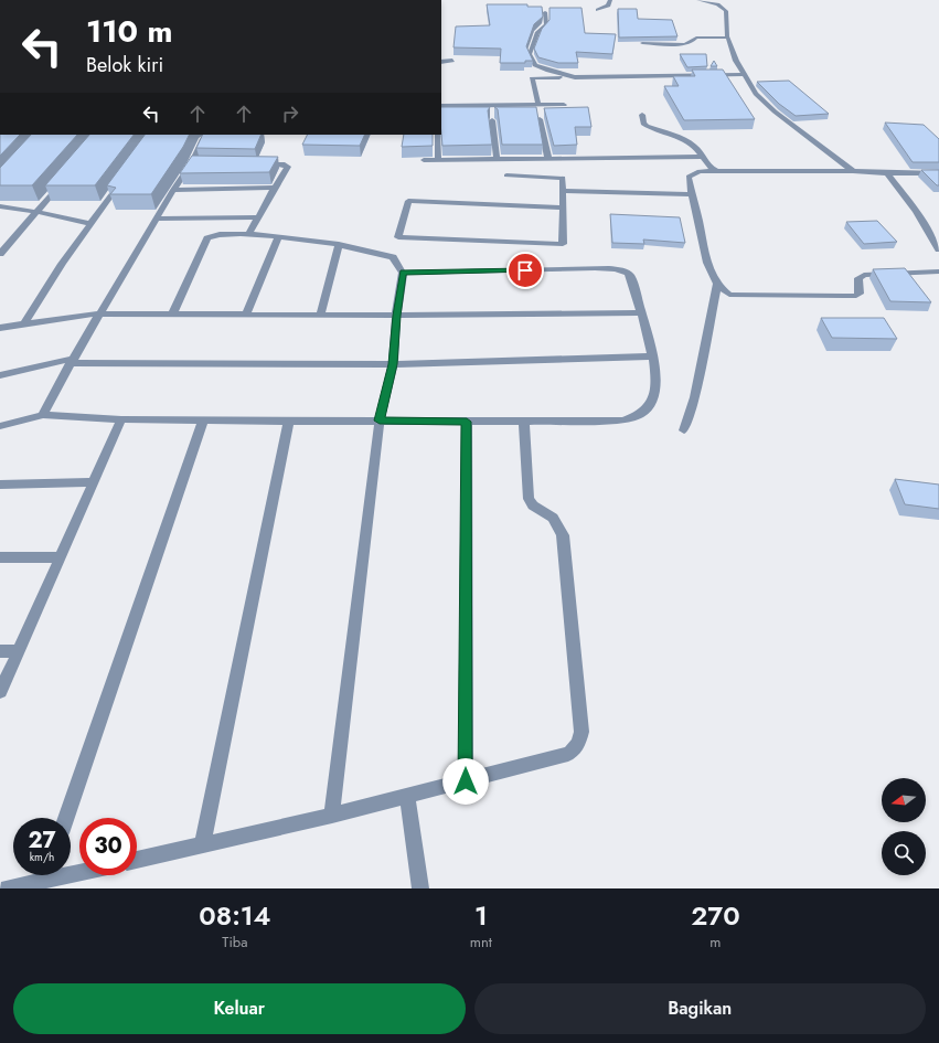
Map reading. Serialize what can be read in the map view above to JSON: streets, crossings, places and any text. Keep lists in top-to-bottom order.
{
  "north": "left",
  "page": {
    "turn": ["110 m", "Belok kiri"],
    "speed": "27 km/h",
    "limit": "30",
    "eta": [
      "08:14",
      "Tiba",
      "1",
      "mnt",
      "270",
      "m"
    ],
    "buttons": ["Keluar", "Bagikan"]
  }
}
